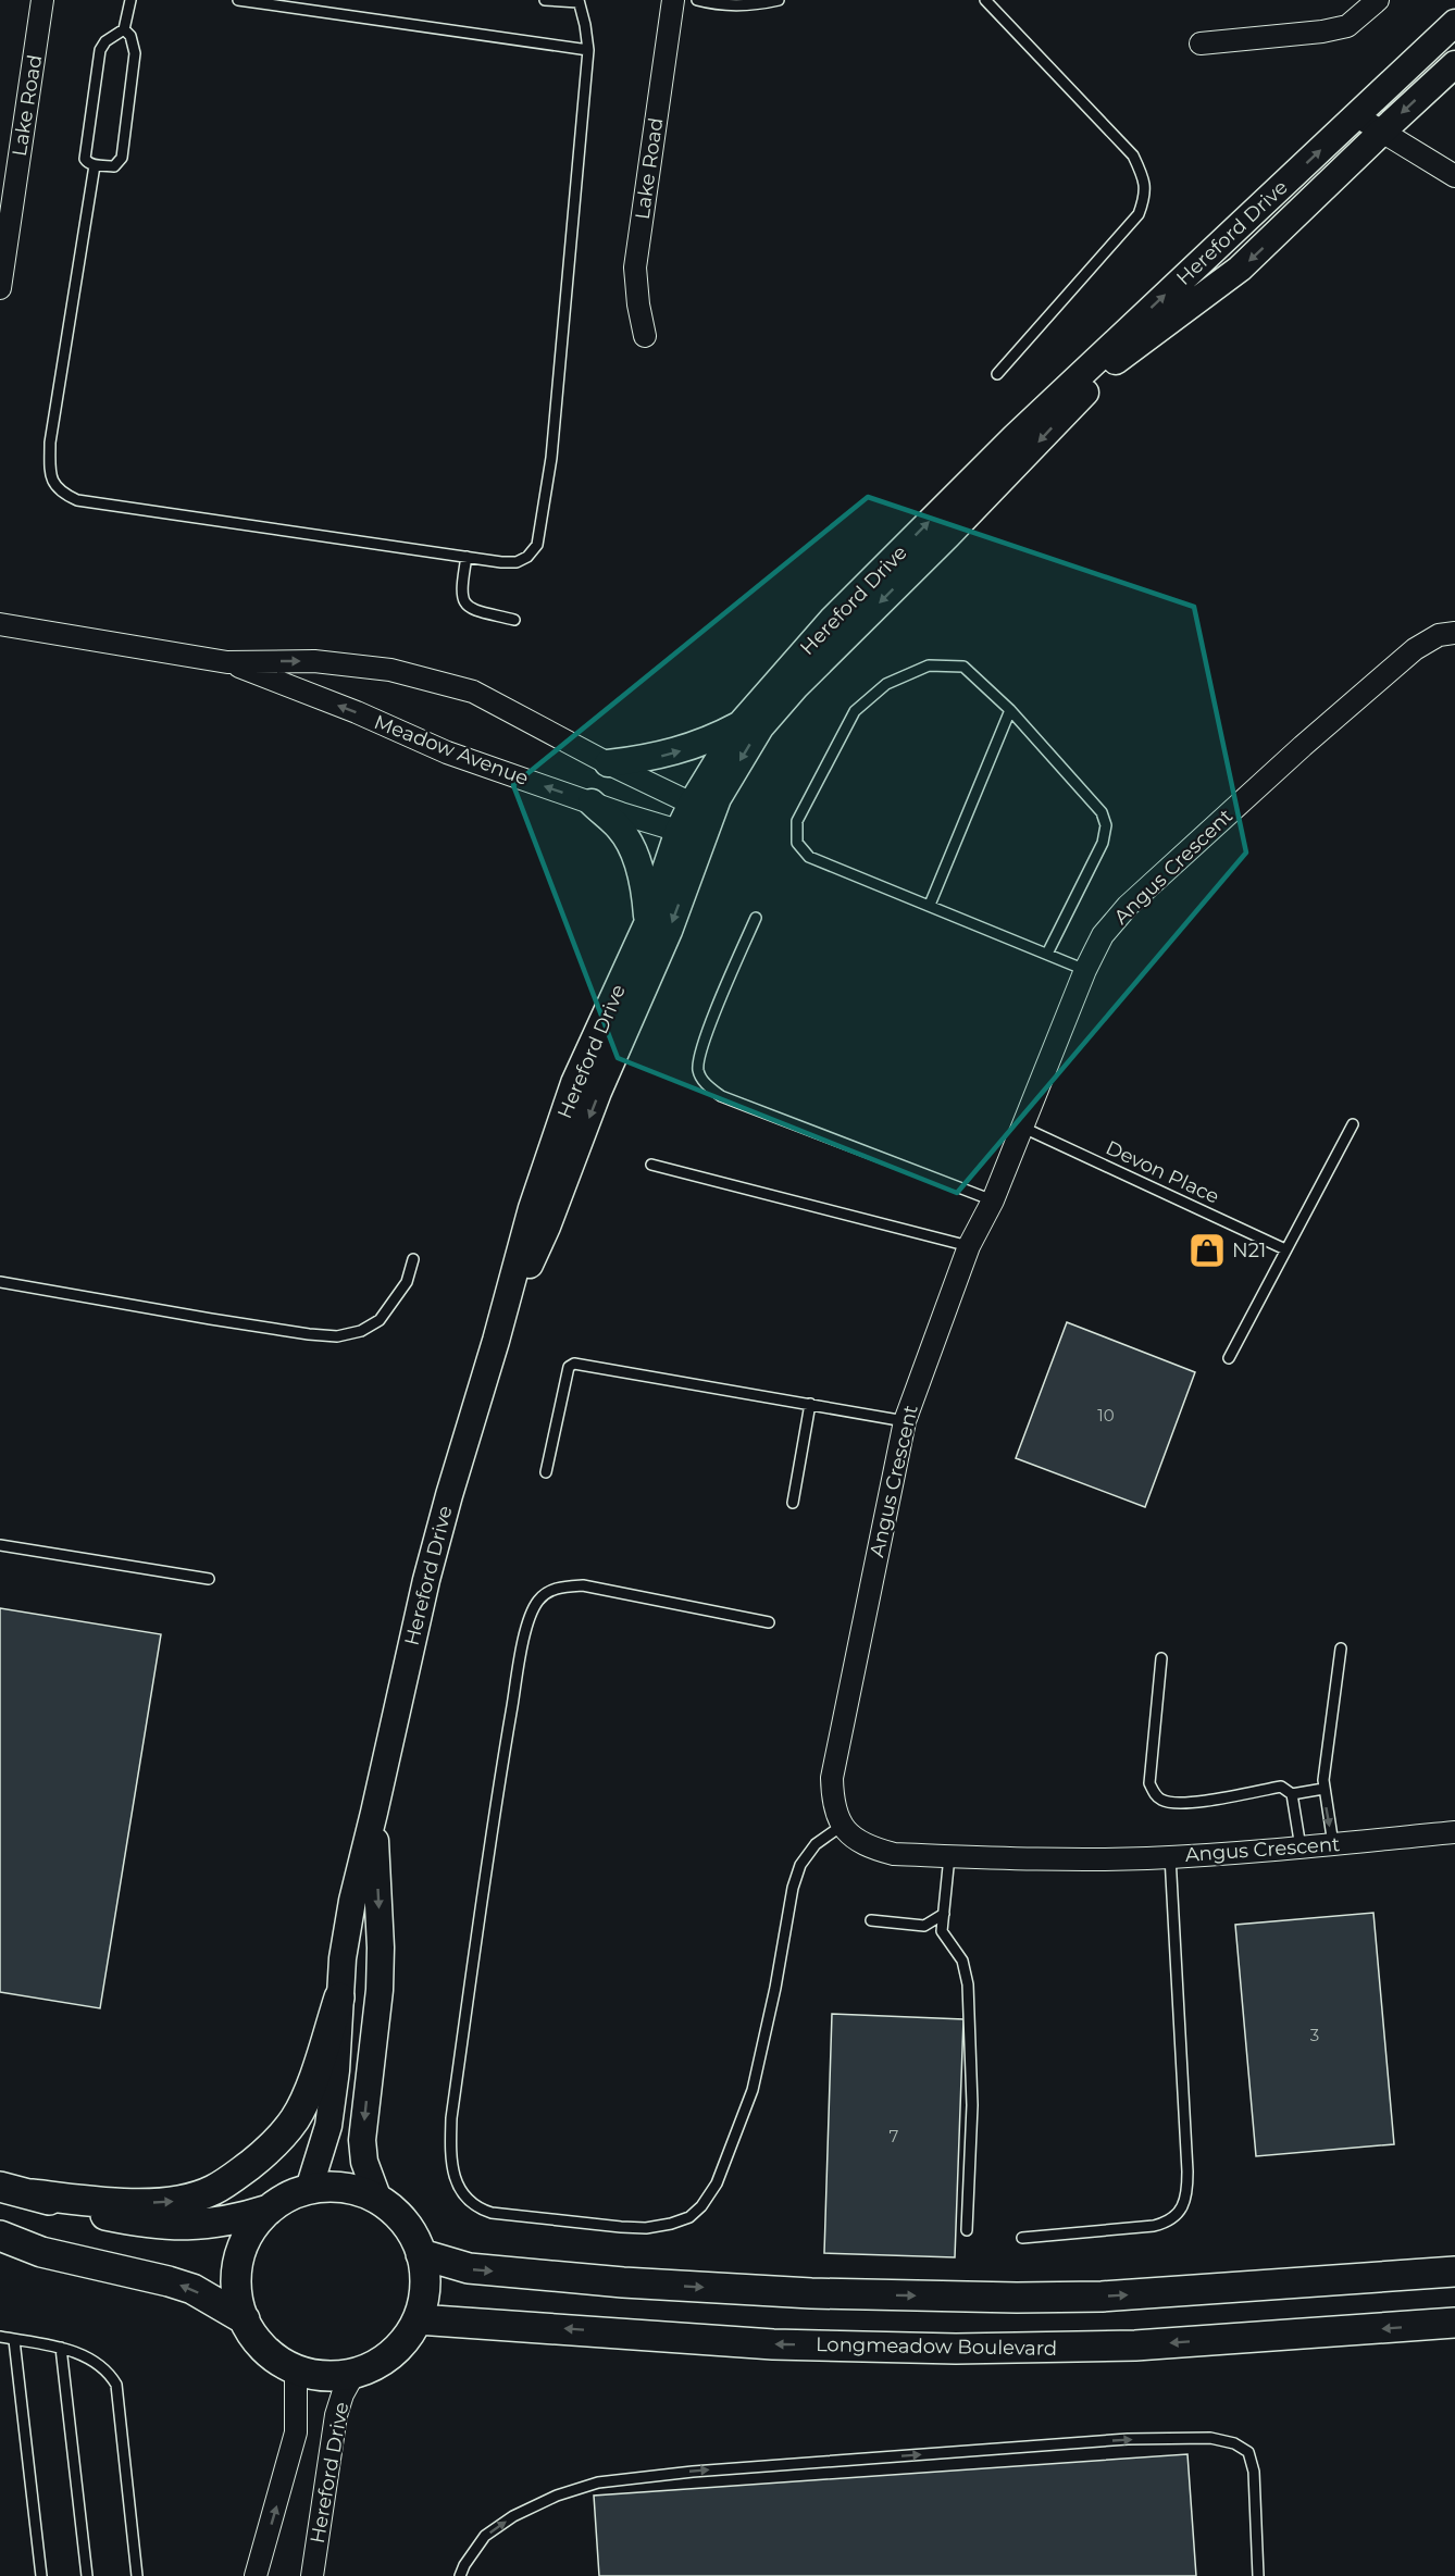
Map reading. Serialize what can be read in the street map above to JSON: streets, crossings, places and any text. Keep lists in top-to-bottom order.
{
  "streets": {
    "main road": ["Longmeadow Boulevard"],
    "street": [
      "Lake Road",
      "Hereford Drive",
      "Meadow Avenue",
      "Angus Crescent"
    ],
    "lane": ["Devon Place"]
  },
  "crossings": [
    ["Hereford Drive", "Meadow Avenue"],
    ["Hereford Drive", "Longmeadow Boulevard"],
    ["Angus Crescent", "Devon Place"]
  ],
  "places": {
    "shop": ["N21"]
  },
  "house_numbers": ["10", "3", "7"]
}
